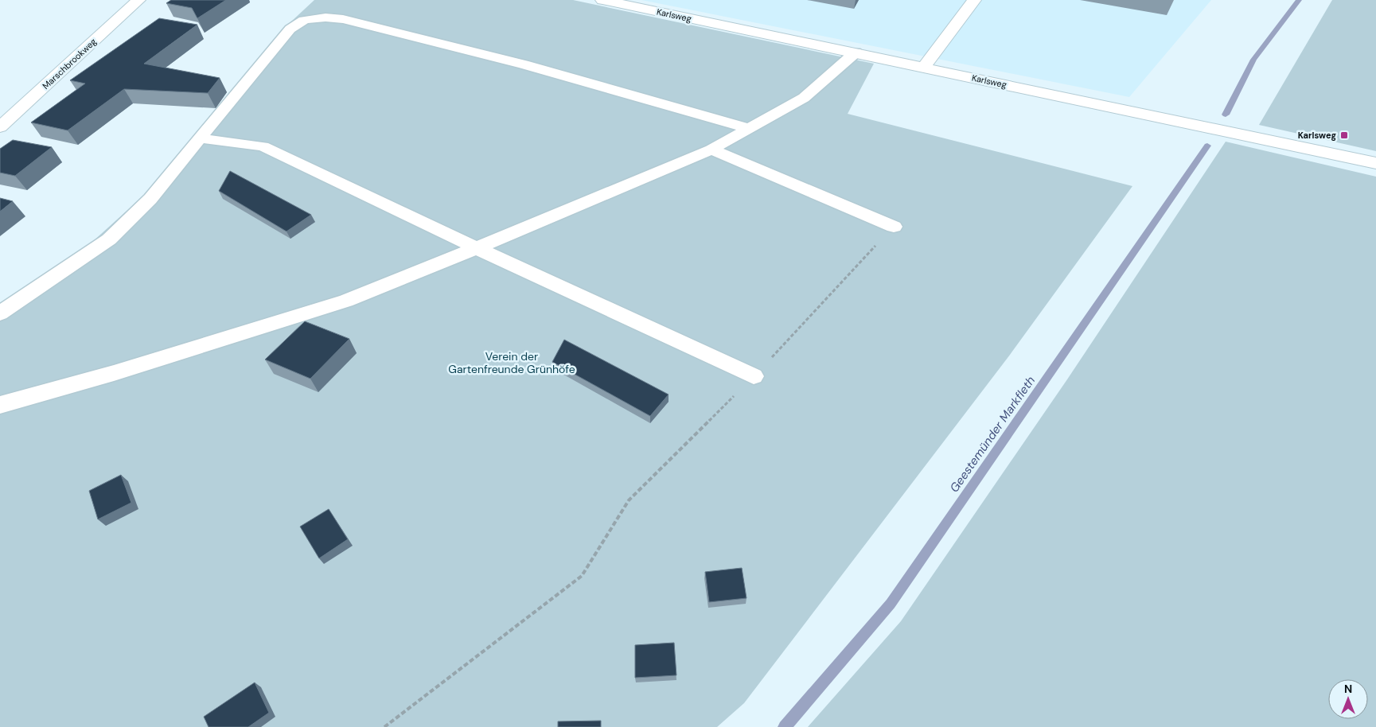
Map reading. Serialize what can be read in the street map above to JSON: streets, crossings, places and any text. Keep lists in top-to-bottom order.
{
  "streets": {
    "street": ["Karlsweg", "Marschbrookweg"]
  },
  "water": ["Geestemünder Markfleth"],
  "parks": ["Verein der Gartenfreunde Grünhöfe"],
  "places": {
    "transit": ["Karlsweg"]
  },
  "north": "top"
}
